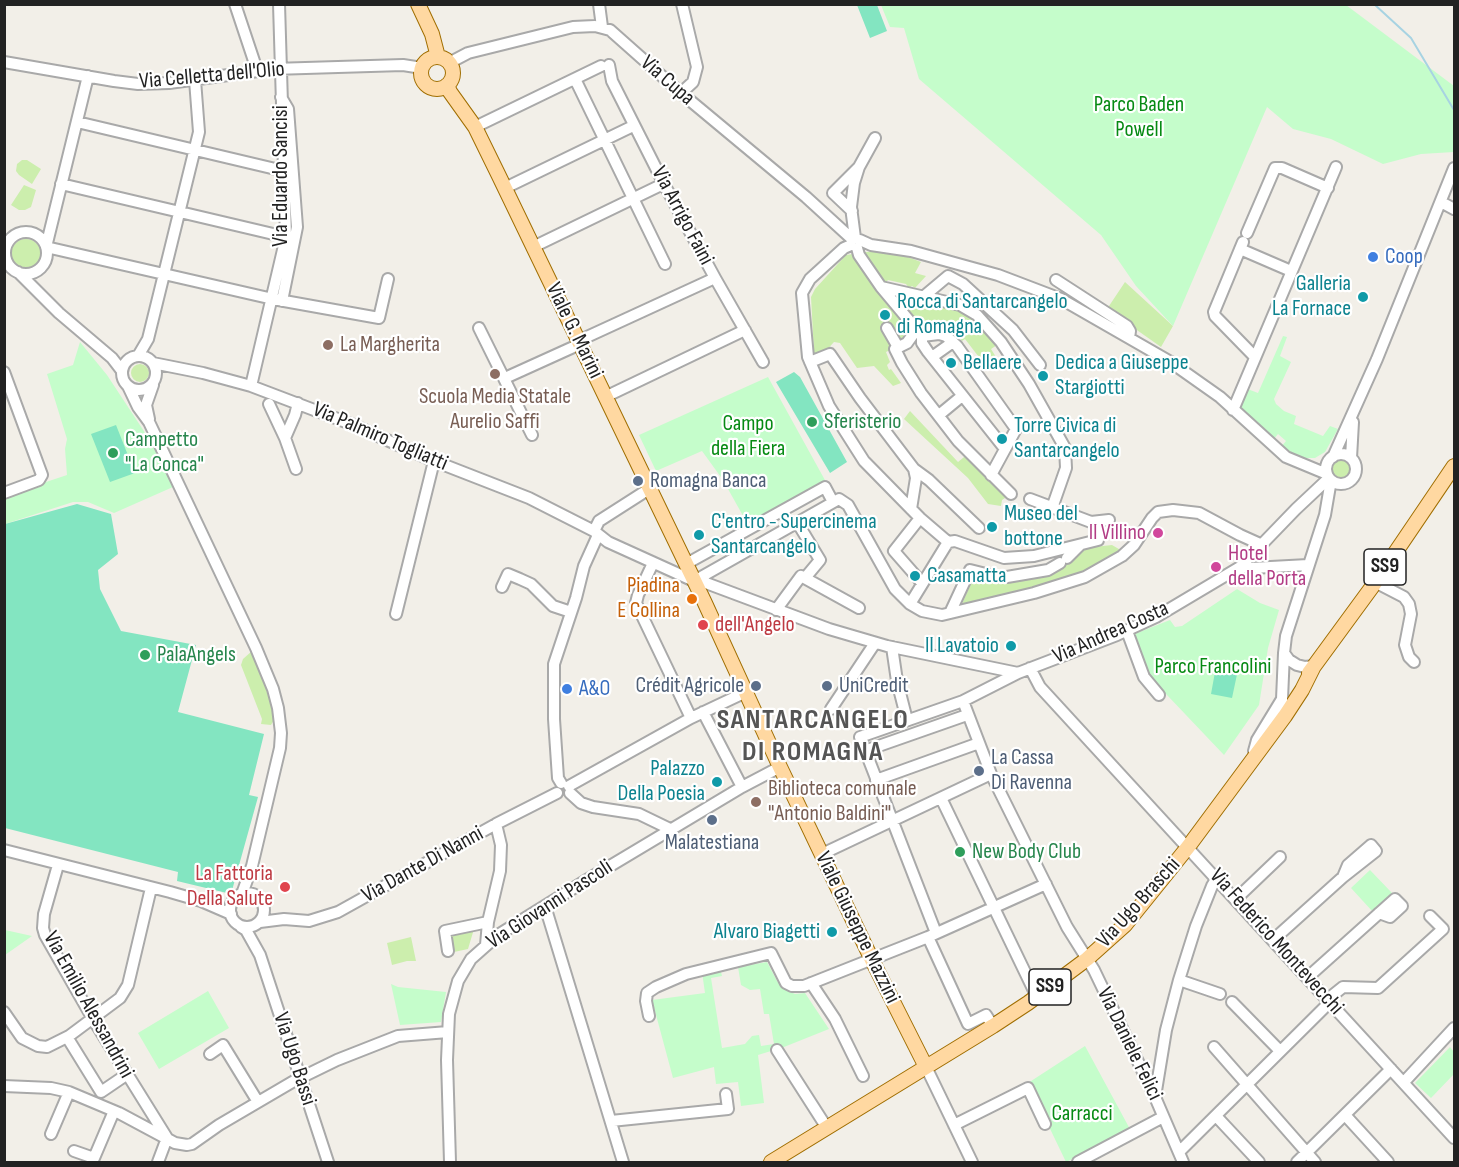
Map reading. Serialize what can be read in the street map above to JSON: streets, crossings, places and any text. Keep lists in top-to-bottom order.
{
  "streets": {
    "main road": [
      "Viale G. Marini",
      "SS9",
      "Via Ugo Braschi",
      "Viale Giuseppe Mazzini"
    ],
    "street": [
      "Via Celletta dell'Olio",
      "Via Cupa",
      "Via Eduardo Sancisi",
      "Via Arrigo Faini",
      "Via Palmiro Togliatti",
      "Via Andrea Costa",
      "Via Dante Di Nanni",
      "Via Giovanni Pascoli",
      "Via Federico Montevecchi",
      "Via Emilio Alessandrini",
      "Via Daniele Felici",
      "Via Ugo Bassi"
    ]
  },
  "crossings": [
    ["Via Celletta dell'Olio", "Via Eduardo Sancisi"],
    ["Via Celletta dell'Olio", "Viale G. Marini"],
    ["Via Eduardo Sancisi", "Via Palmiro Togliatti"],
    ["Viale G. Marini", "Via Palmiro Togliatti"],
    ["Viale G. Marini", "Via Dante Di Nanni"],
    ["Viale G. Marini", "Viale Giuseppe Mazzini"],
    ["Via Palmiro Togliatti", "Via Andrea Costa"],
    ["SS9", "Via Ugo Braschi"],
    ["Via Andrea Costa", "Via Federico Montevecchi"],
    ["Via Andrea Costa", "Via Daniele Felici"],
    ["Via Dante Di Nanni", "Viale Giuseppe Mazzini"],
    ["Via Dante Di Nanni", "Via Ugo Bassi"],
    ["Via Ugo Braschi", "Viale Giuseppe Mazzini"],
    ["Via Ugo Braschi", "Via Federico Montevecchi"],
    ["Via Ugo Braschi", "Via Daniele Felici"],
    ["Via Giovanni Pascoli", "Viale Giuseppe Mazzini"]
  ],
  "districts": ["SANTARCANGELO DI ROMAGNA"],
  "parks": [
    "Parco Baden Powell",
    "Campo della Fiera",
    "Parco Francolini",
    "Carracci"
  ],
  "places": [
    "Coop",
    "Galleria La Fornace",
    "Rocca di Santarcangelo di Romagna",
    "La Margherita",
    "Bellaere",
    "Scuola Media Statale Aurelio Saffi",
    "Dedica a Giuseppe Stargiotti",
    "Sferisterio",
    "Torre Civica di Santarcangelo",
    "Campetto \"La Conca\"",
    "Romagna Banca",
    "Museo del bottone",
    "Il Villino",
    "C'entro - Supercinema Santarcangelo",
    "Hotel della Porta",
    "Casamatta",
    "Piadina E Collina",
    "dell'Angelo",
    "Il Lavatoio",
    "PalaAngels",
    "Crédit Agricole",
    "UniCredit",
    "A&O",
    "La Cassa Di Ravenna",
    "Palazzo Della Poesia",
    "Biblioteca comunale \"Antonio Baldini\"",
    "Malatestiana",
    "New Body Club",
    "La Fattoria Della Salute",
    "Alvaro Biagetti"
  ]
}
